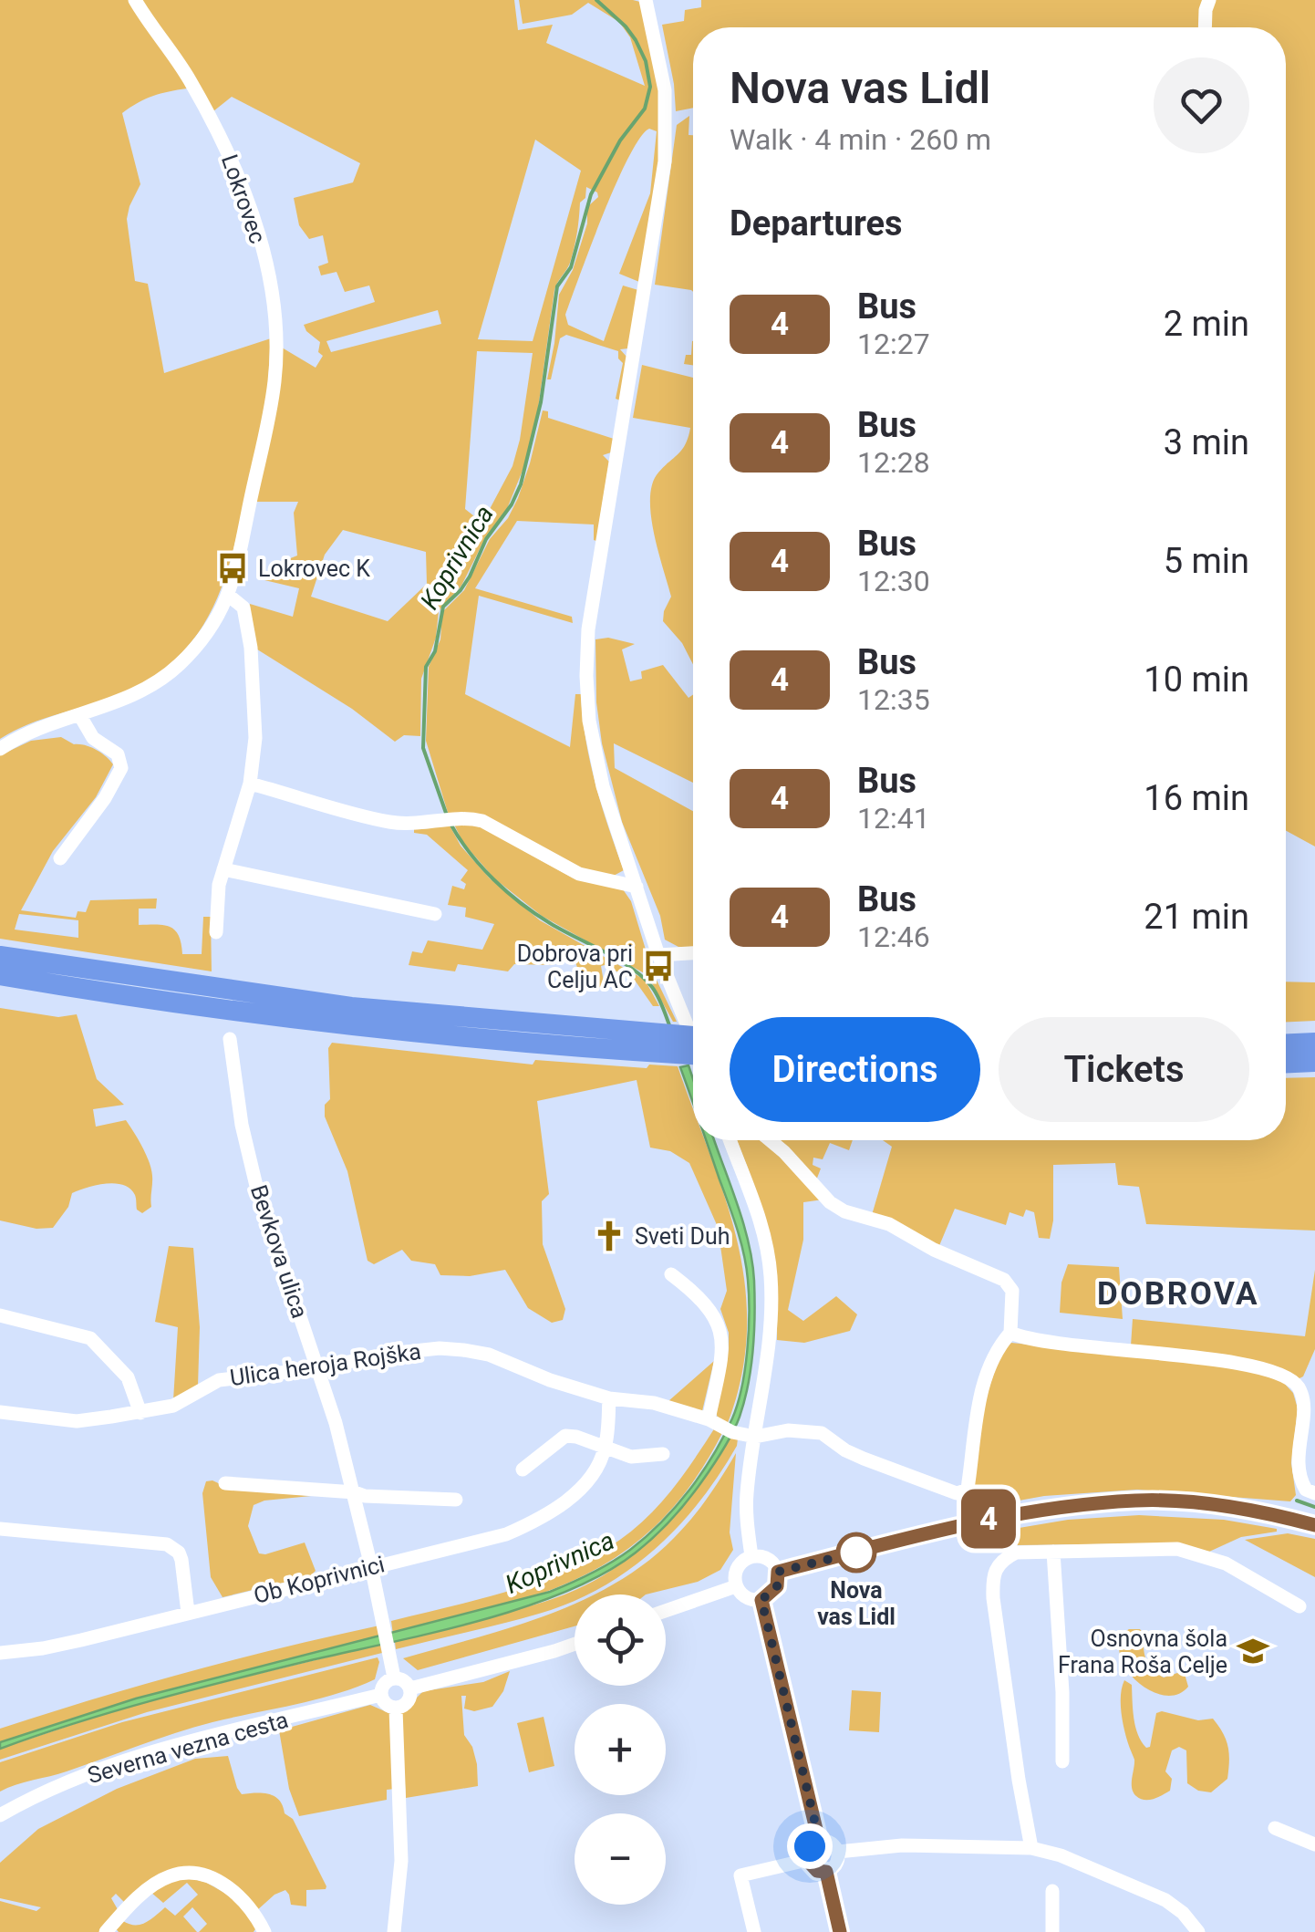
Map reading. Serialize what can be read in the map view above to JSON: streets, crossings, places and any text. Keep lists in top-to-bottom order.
{
  "streets": {
    "street": [
      "Lokrovec",
      "Bevkova ulica",
      "Ulica heroja Rojška",
      "Ob Koprivnici",
      "Severna vezna cesta"
    ]
  },
  "crossings": [
    ["Bevkova ulica", "Ulica heroja Rojška"],
    ["Bevkova ulica", "Ob Koprivnici"],
    ["Bevkova ulica", "Severna vezna cesta"],
    ["Ulica heroja Rojška", "Ob Koprivnici"]
  ],
  "districts": ["DOBROVA"],
  "water": ["Koprivnica"],
  "places": {
    "bus stop": ["Lokrovec K", "Dobrova pri Celju AC"],
    "church": ["Sveti Duh"],
    "other": ["Nova vas Lidl"],
    "school or university": ["Osnovna šola Frana Roša Celje"]
  },
  "lines": ["bus line 4"],
  "page": {
    "on_map": "4",
    "heading": [
      ["Nova vas Lidl", "Walk · 4 min · 260 m"],
      "Departures"
    ],
    "list": [
      {
        "mark": "4",
        "name": "Bus",
        "note": "12:27",
        "value": "2 min"
      },
      {
        "mark": "4",
        "name": "Bus",
        "note": "12:28",
        "value": "3 min"
      },
      {
        "mark": "4",
        "name": "Bus",
        "note": "12:30",
        "value": "5 min"
      },
      {
        "mark": "4",
        "name": "Bus",
        "note": "12:35",
        "value": "10 min"
      },
      {
        "mark": "4",
        "name": "Bus",
        "note": "12:41",
        "value": "16 min"
      },
      {
        "mark": "4",
        "name": "Bus",
        "note": "12:46",
        "value": "21 min"
      }
    ],
    "buttons": ["Directions", "Tickets"],
    "map_buttons": ["+", "−"]
  }
}
